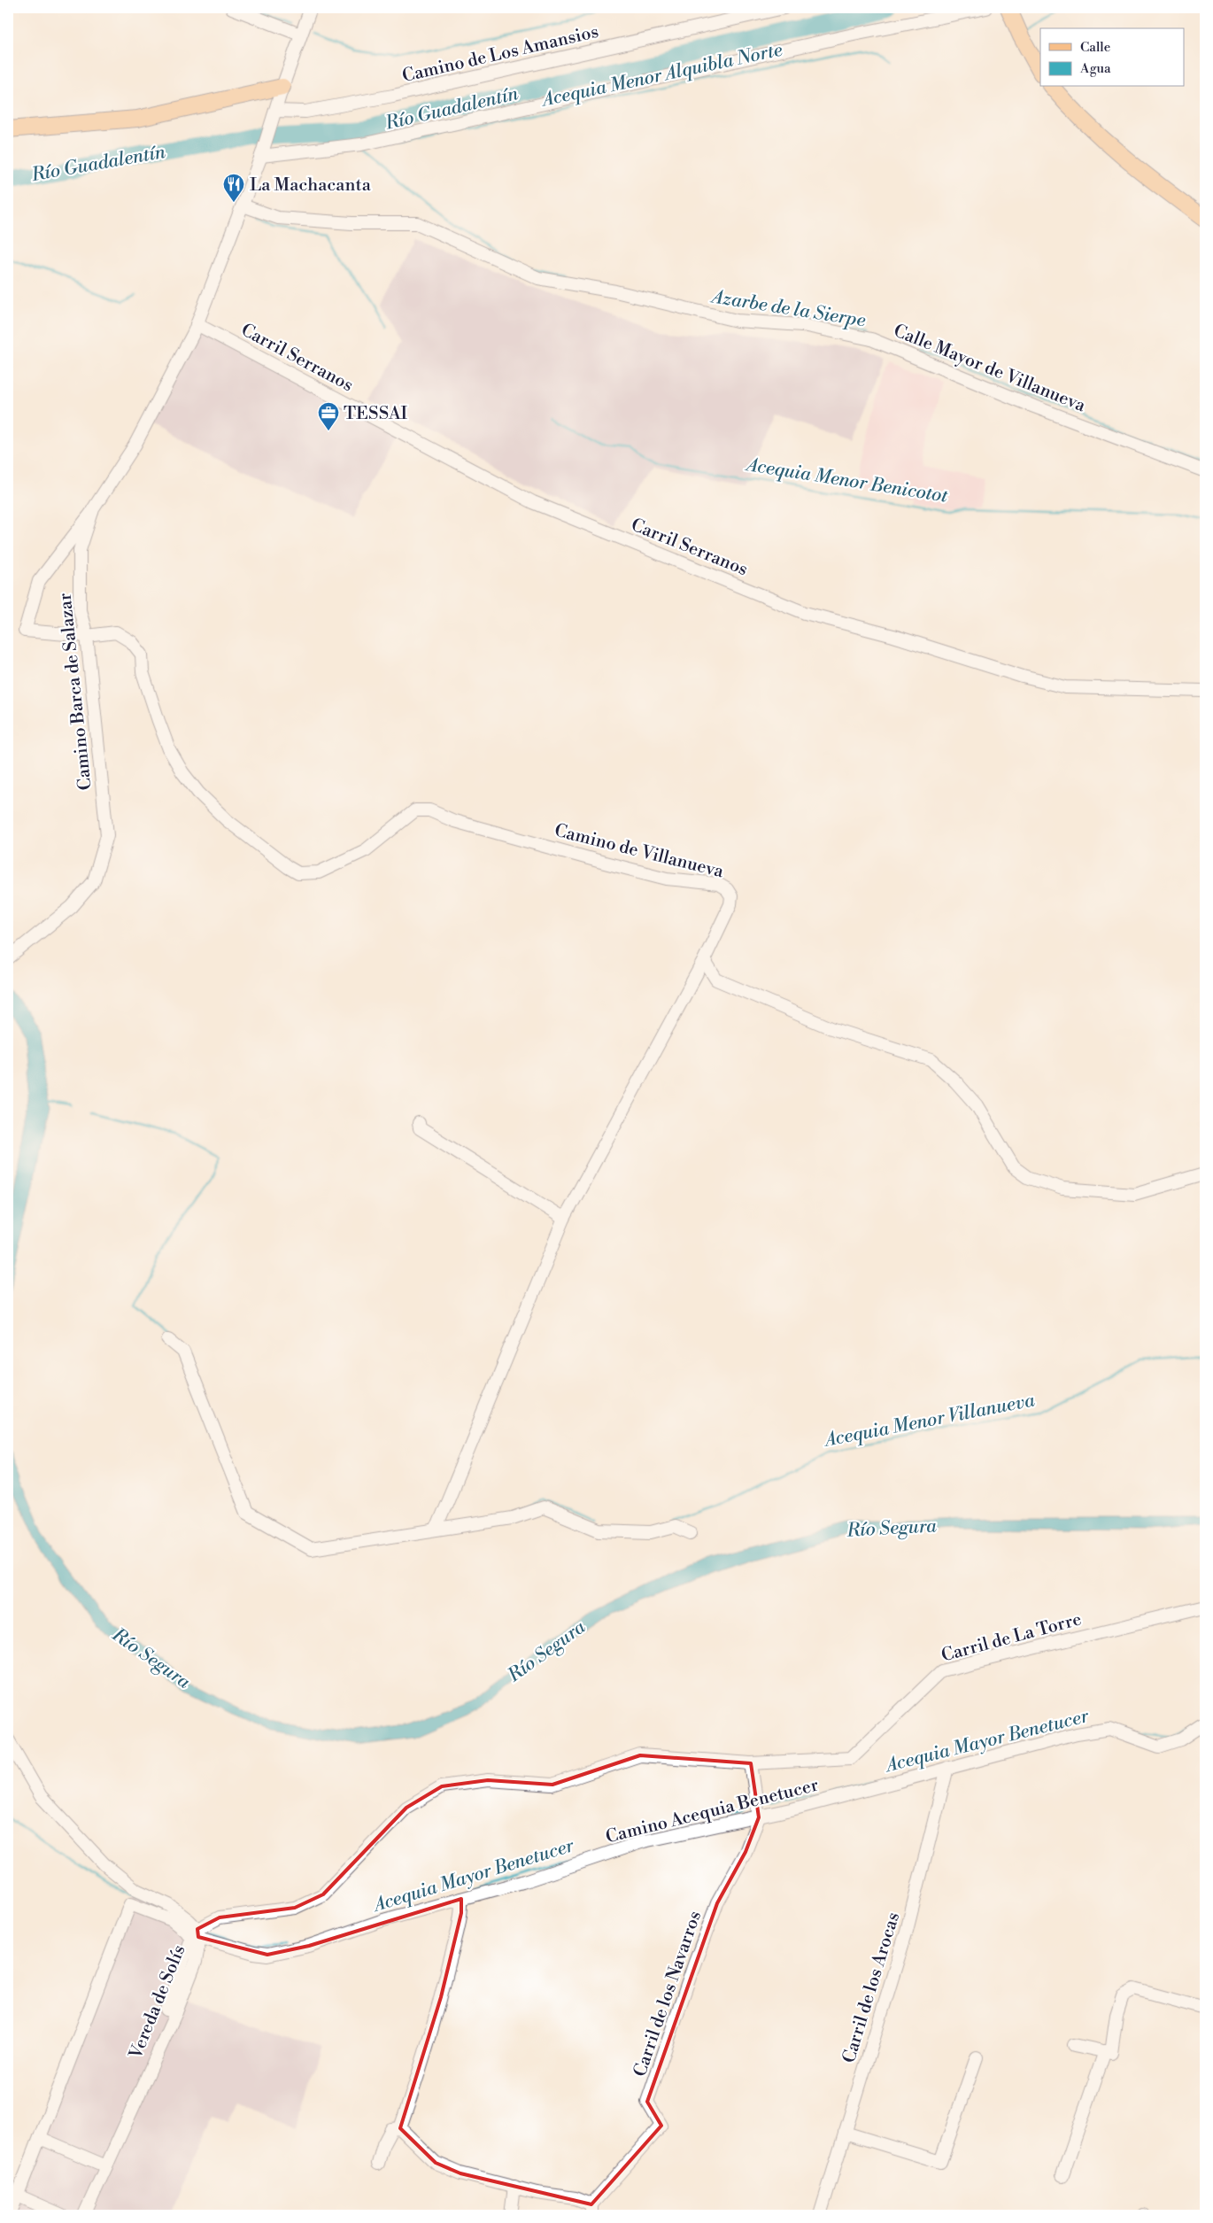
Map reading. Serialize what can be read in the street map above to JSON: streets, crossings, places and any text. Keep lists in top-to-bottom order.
{
  "streets": {
    "street": [
      "Camino de Los Amansios",
      "Carril Serranos",
      "Calle Mayor de Villanueva",
      "Camino Barca de Salazar",
      "Camino de Villanueva",
      "Carril de La Torre",
      "Camino Acequia Benetucer",
      "Carril de los Arocas",
      "Carril de los Navarros",
      "Vereda de Solís"
    ]
  },
  "crossings": [
    ["Camino de Los Amansios", "Camino Barca de Salazar"],
    ["Carril Serranos", "Camino Barca de Salazar"],
    ["Calle Mayor de Villanueva", "Camino Barca de Salazar"],
    ["Camino Barca de Salazar", "Camino de Villanueva"],
    ["Carril de La Torre", "Camino Acequia Benetucer"],
    ["Carril de La Torre", "Carril de los Navarros"],
    ["Carril de La Torre", "Vereda de Solís"],
    ["Camino Acequia Benetucer", "Carril de los Arocas"],
    ["Camino Acequia Benetucer", "Carril de los Navarros"],
    ["Camino Acequia Benetucer", "Vereda de Solís"]
  ],
  "water": [
    "Acequia Menor Alquibla Norte",
    "Río Guadalentín",
    "Azarbe de la Sierpe",
    "Acequia Menor Benicotot",
    "Acequia Menor Villanueva",
    "Río Segura",
    "Acequia Mayor Benetucer"
  ],
  "places": {
    "restaurant": ["La Machacanta"],
    "office": ["TESSAI"]
  },
  "legend": ["Calle", "Agua"]
}
